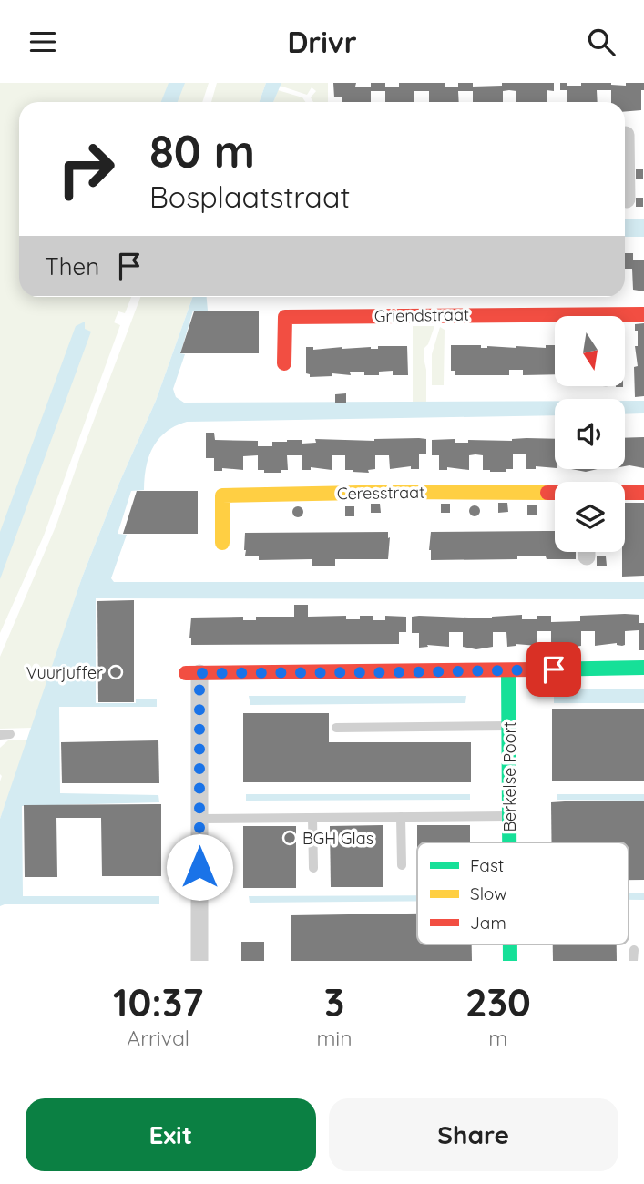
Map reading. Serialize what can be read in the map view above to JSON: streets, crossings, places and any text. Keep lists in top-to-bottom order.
{
  "streets": {
    "street": ["Griendstraat", "Ceresstraat", "Berkelse Poort"]
  },
  "places": ["Vuurjuffer", "BGH Glas"],
  "legend": ["Fast", "Slow", "Jam"],
  "north": "bottom",
  "page": {
    "header": "Drivr",
    "turn": ["80 m", "Bosplaatstraat"],
    "then": "Then",
    "eta": [
      "10:37",
      "Arrival",
      "3",
      "min",
      "230",
      "m"
    ],
    "buttons": ["Exit", "Share"]
  }
}
